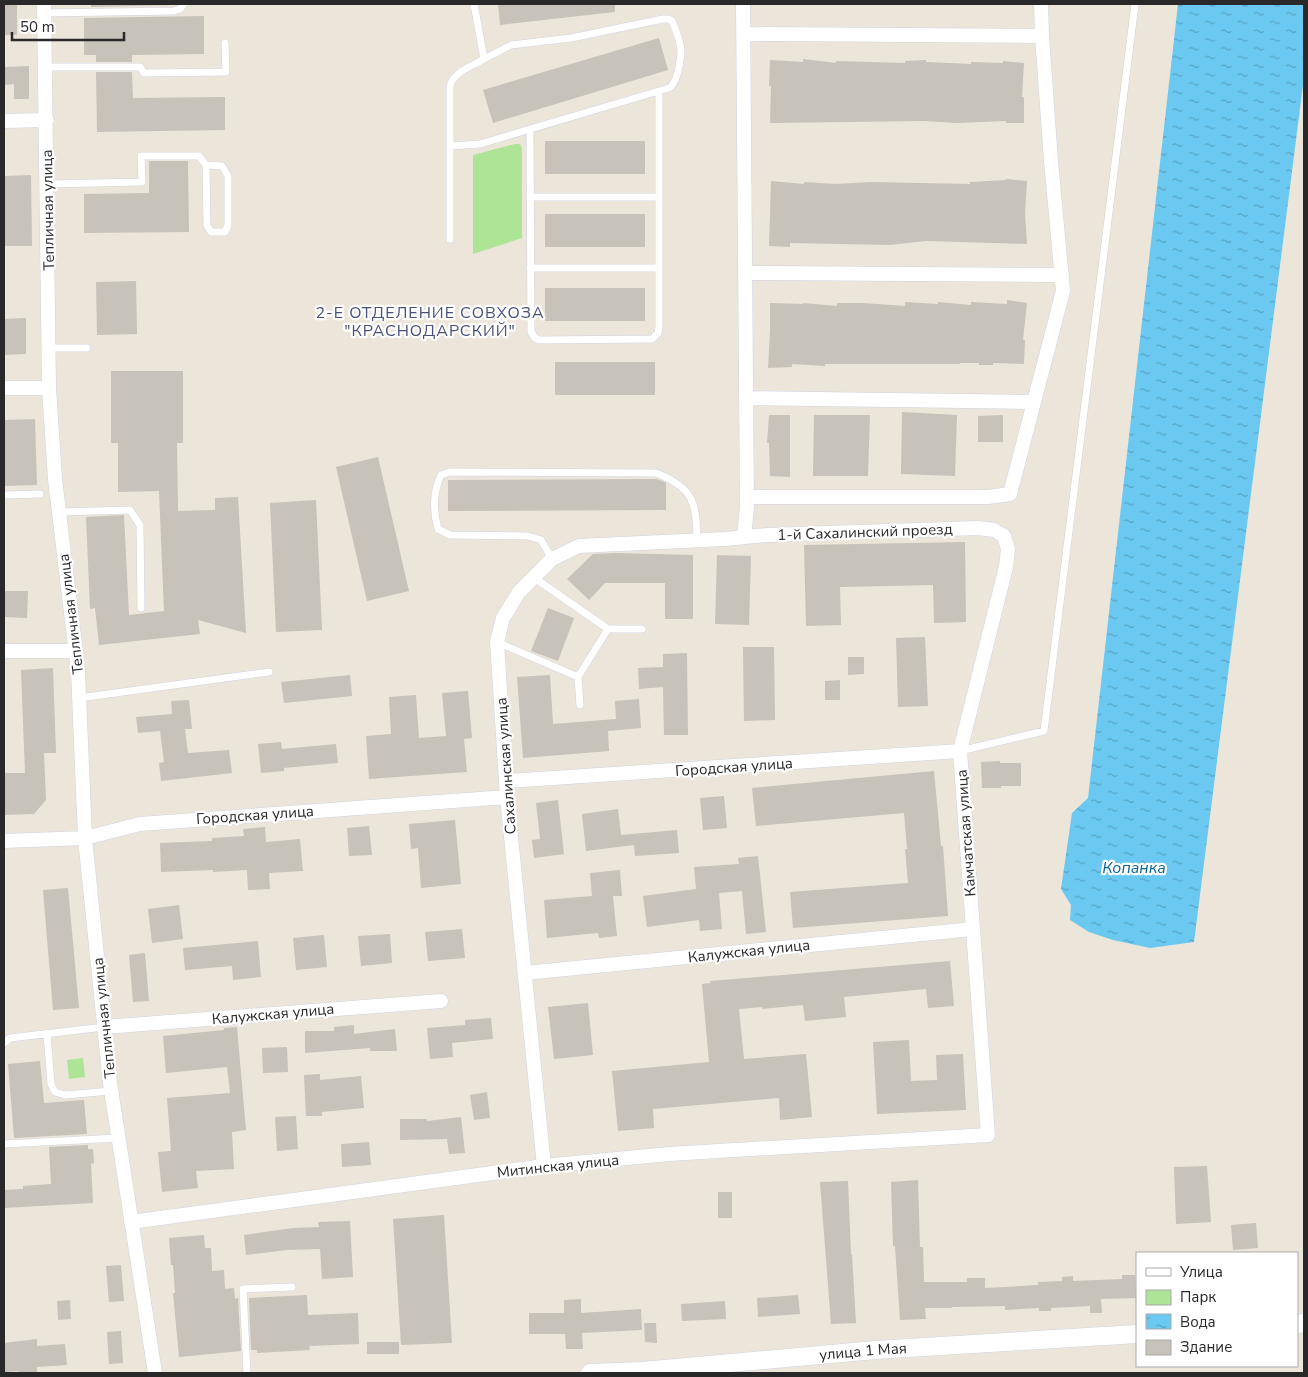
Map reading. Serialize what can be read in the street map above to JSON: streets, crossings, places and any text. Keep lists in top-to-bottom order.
{
  "streets": {
    "street": [
      "Тепличная улица",
      "1-й Сахалинский проезд",
      "Сахалинская улица",
      "Городская улица",
      "Камчатская улица",
      "Калужская улица",
      "Митинская улица",
      "улица 1 Мая"
    ]
  },
  "crossings": [
    ["Тепличная улица", "Городская улица"],
    ["Тепличная улица", "Калужская улица"],
    ["Тепличная улица", "Митинская улица"],
    ["1-й Сахалинский проезд", "Сахалинская улица"],
    ["1-й Сахалинский проезд", "Камчатская улица"],
    ["Сахалинская улица", "Городская улица"],
    ["Сахалинская улица", "Калужская улица"],
    ["Сахалинская улица", "Митинская улица"],
    ["Городская улица", "Камчатская улица"],
    ["Камчатская улица", "Калужская улица"],
    ["Камчатская улица", "Митинская улица"]
  ],
  "districts": ["2-Е ОТДЕЛЕНИЕ СОВХОЗА \"КРАСНОДАРСКИЙ\""],
  "water": ["Копанка"],
  "legend": [
    "Улица",
    "Парк",
    "Вода",
    "Здание"
  ],
  "scale_bar": "50 m"
}
